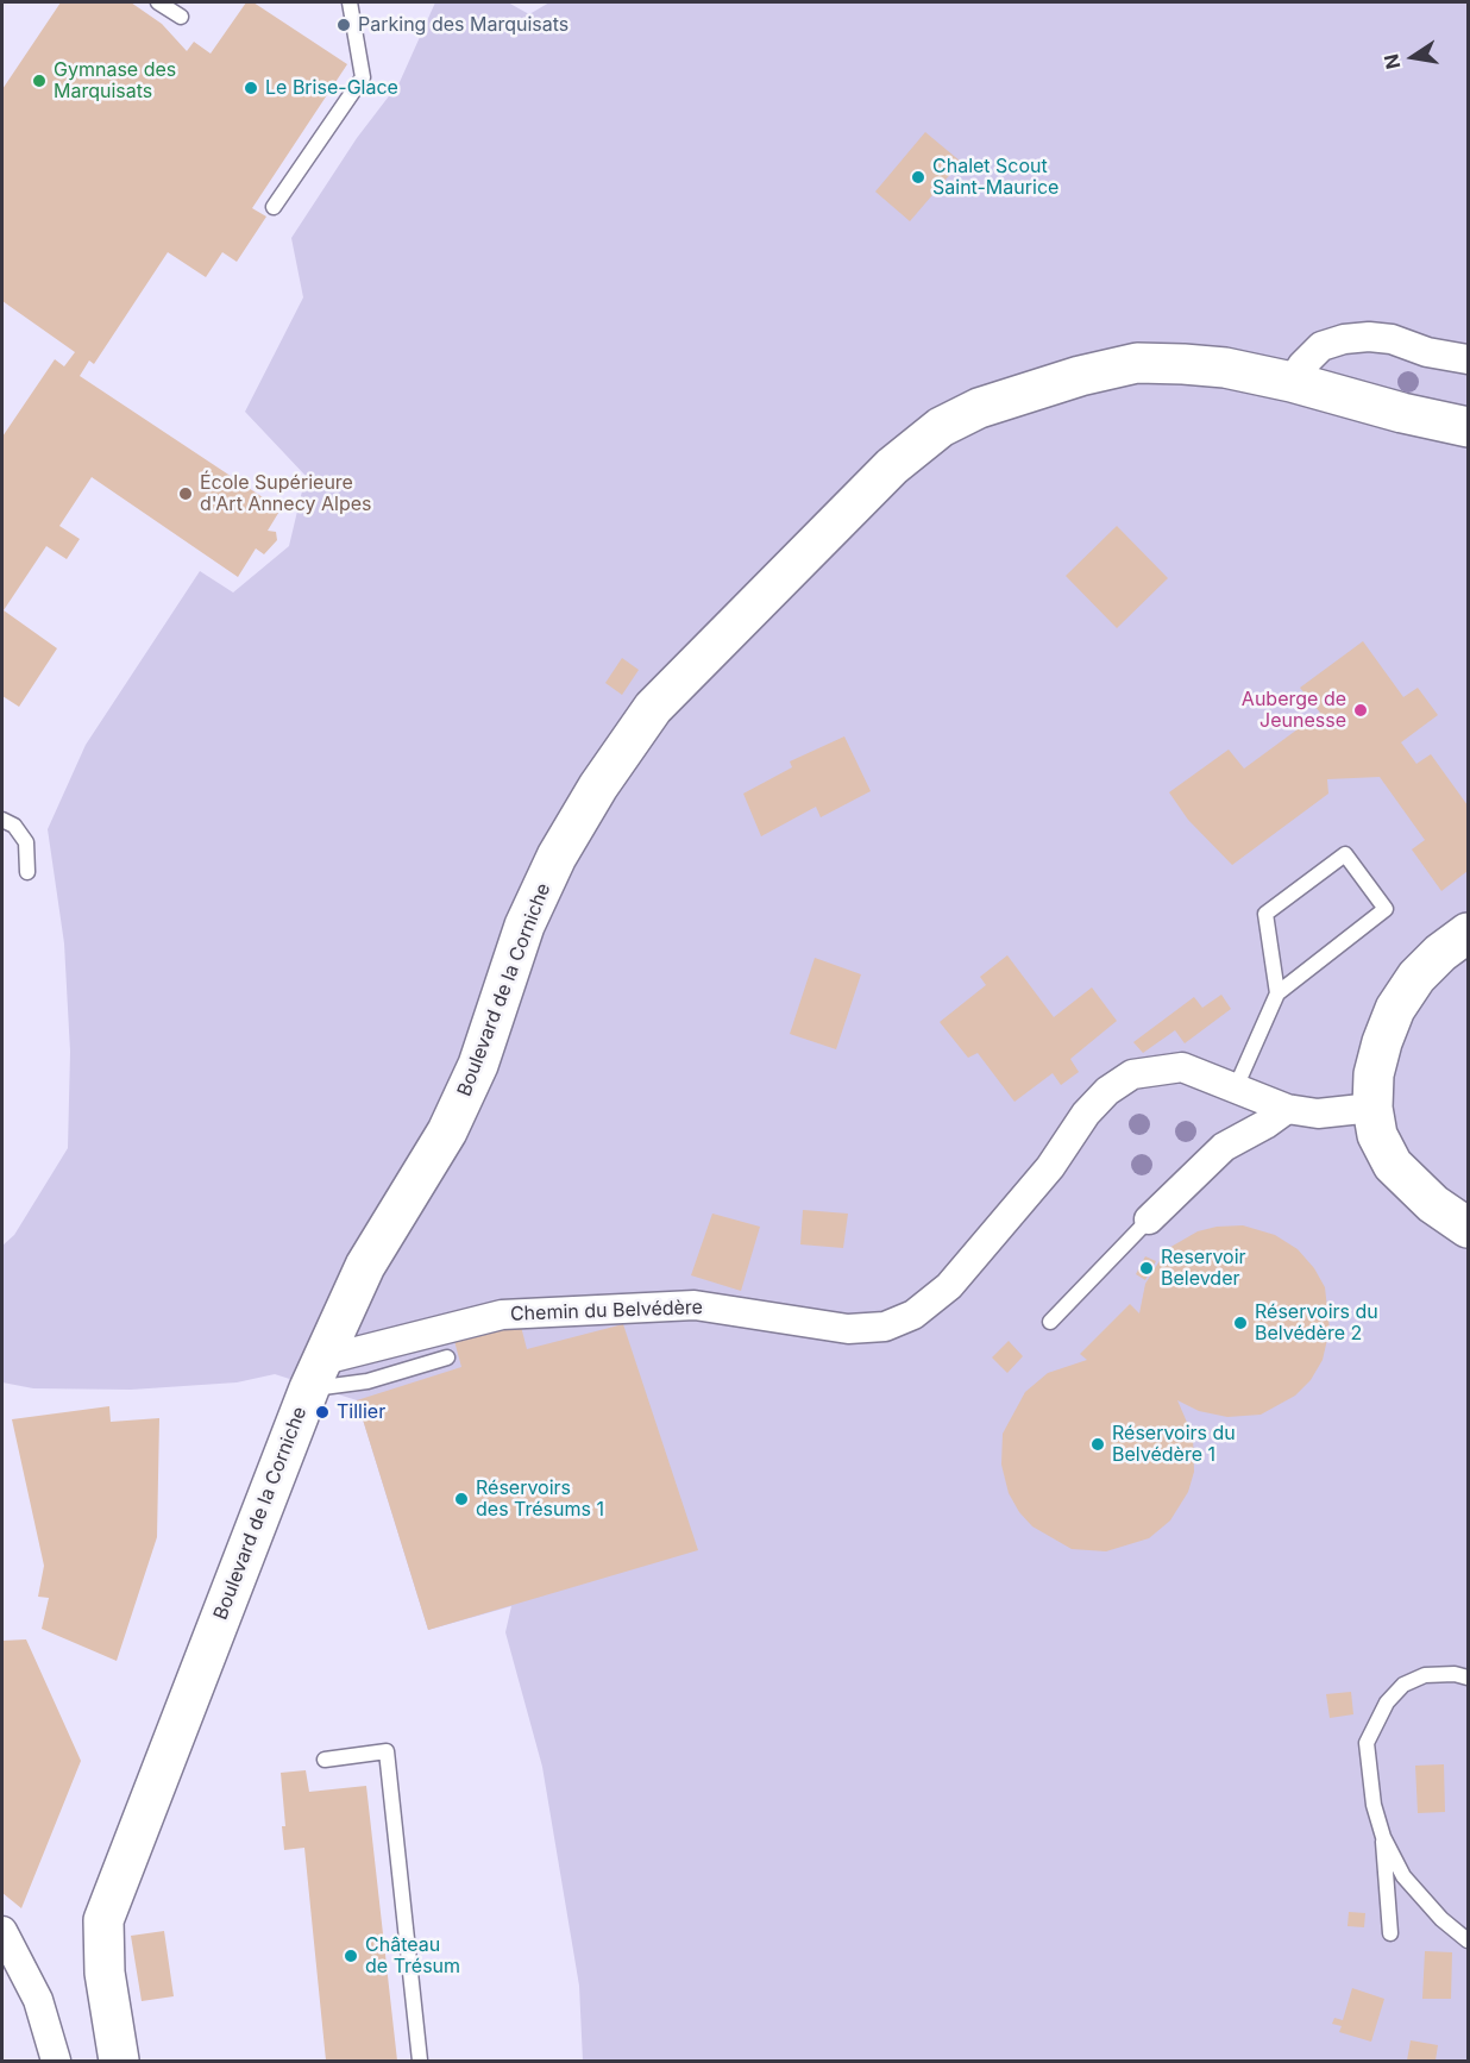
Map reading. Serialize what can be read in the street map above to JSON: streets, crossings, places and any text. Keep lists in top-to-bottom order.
{
  "streets": {
    "main road": ["Boulevard de la Corniche"],
    "street": ["Chemin du Belvédère"]
  },
  "crossings": [
    ["Boulevard de la Corniche", "Chemin du Belvédère"]
  ],
  "places": [
    "Parking des Marquisats",
    "Gymnase des Marquisats",
    "Le Brise-Glace",
    "Chalet Scout Saint-Maurice",
    "École Supérieure d'Art Annecy Alpes",
    "Auberge de Jeunesse",
    "Reservoir Belevder",
    "Réservoirs du Belvédère 2",
    "Tillier",
    "Réservoirs du Belvédère 1",
    "Réservoirs des Trésums 1",
    "Château de Trésum"
  ],
  "north": "left"
}
